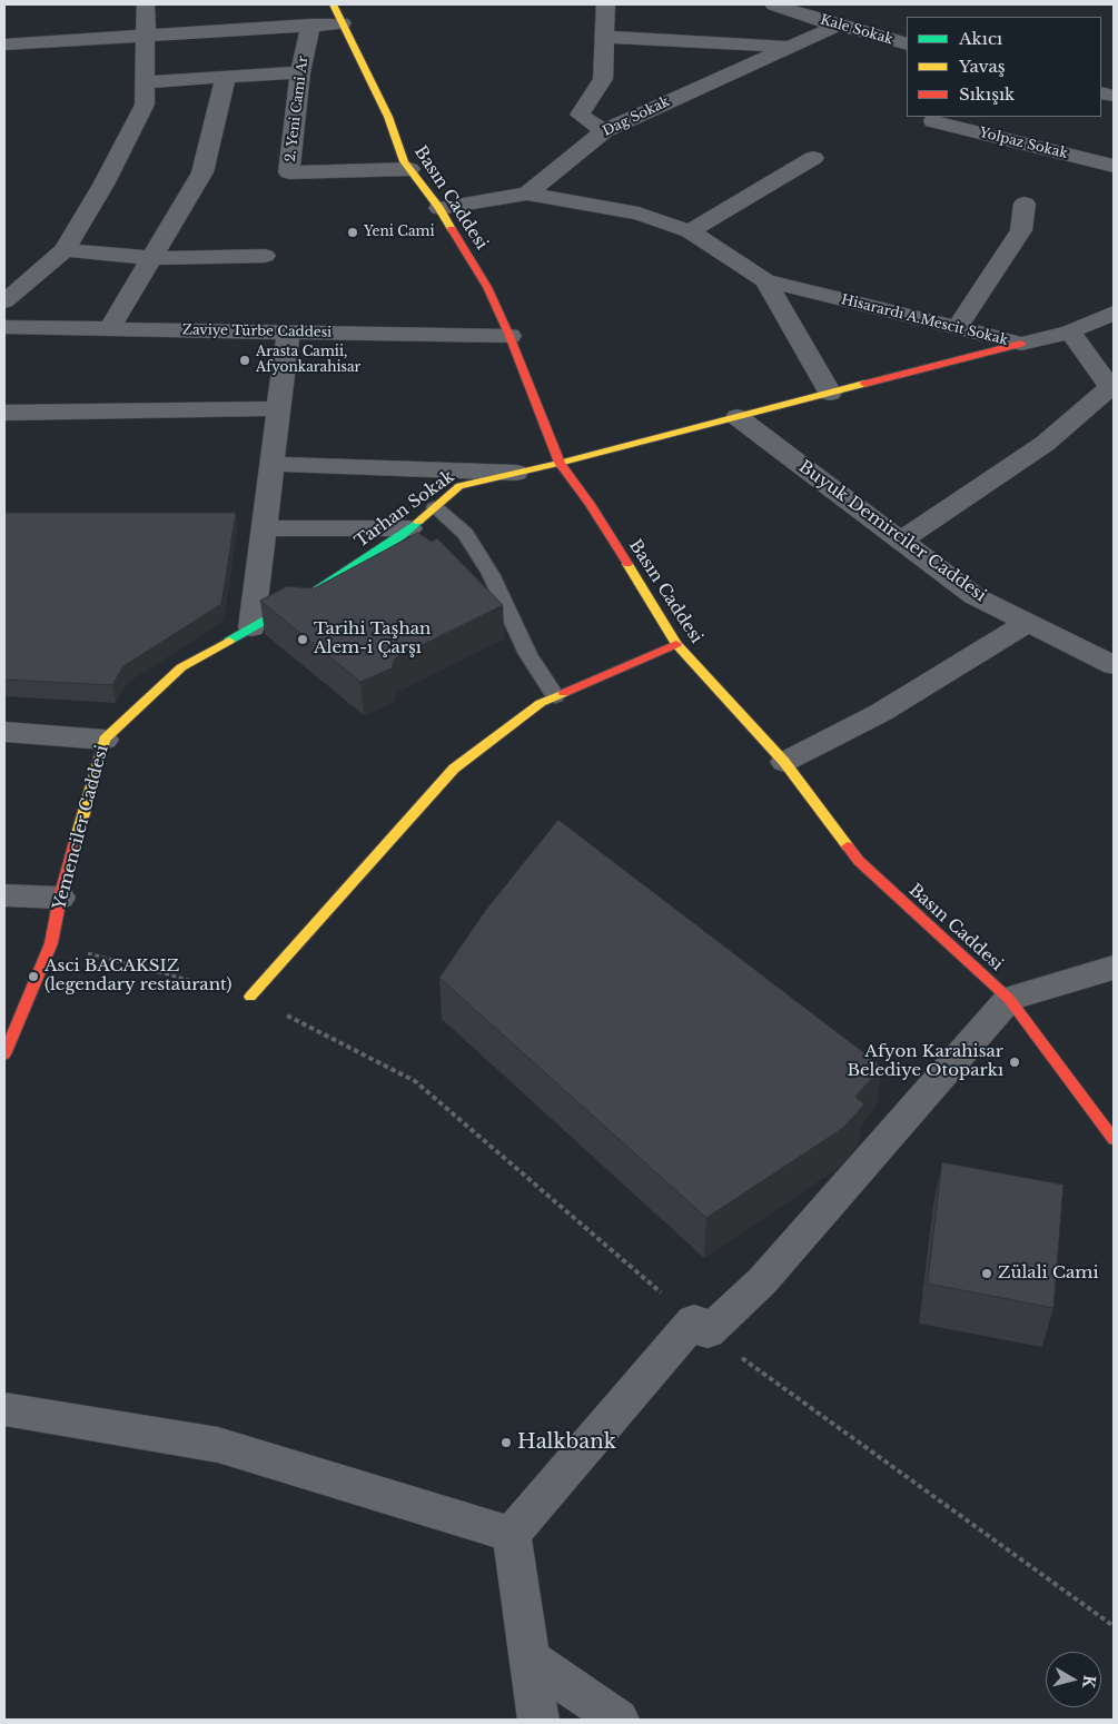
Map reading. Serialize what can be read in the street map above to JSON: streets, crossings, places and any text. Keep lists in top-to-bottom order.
{
  "streets": {
    "street": [
      "Kale Sokak",
      "2. Yeni Cami Ar",
      "Dag Sokak",
      "Yolpaz Sokak",
      "Basın Caddesi",
      "Hisarardı A.Mescit Sokak",
      "Zaviye Türbe Caddesi",
      "Tarhan Sokak",
      "Buyuk Demirciler Caddesi",
      "Yemenciler Caddesi"
    ]
  },
  "crossings": [
    ["Kale Sokak", "Dag Sokak"],
    ["2. Yeni Cami Ar", "Basın Caddesi"],
    ["Dag Sokak", "Basın Caddesi"],
    ["Basın Caddesi", "Zaviye Türbe Caddesi"],
    ["Basın Caddesi", "Tarhan Sokak"],
    ["Hisarardı A.Mescit Sokak", "Tarhan Sokak"],
    ["Tarhan Sokak", "Buyuk Demirciler Caddesi"],
    ["Tarhan Sokak", "Yemenciler Caddesi"]
  ],
  "places": [
    "Yeni Cami",
    "Arasta Camii, Afyonkarahisar",
    "Tarihi Taşhan Alem-i Çarşı",
    "Asci BACAKSIZ (legendary restaurant)",
    "Afyon Karahisar Belediye Otoparkı",
    "Zülali Cami",
    "Halkbank"
  ],
  "legend": ["Akıcı", "Yavaş", "Sıkışık"],
  "north": "right"
}
